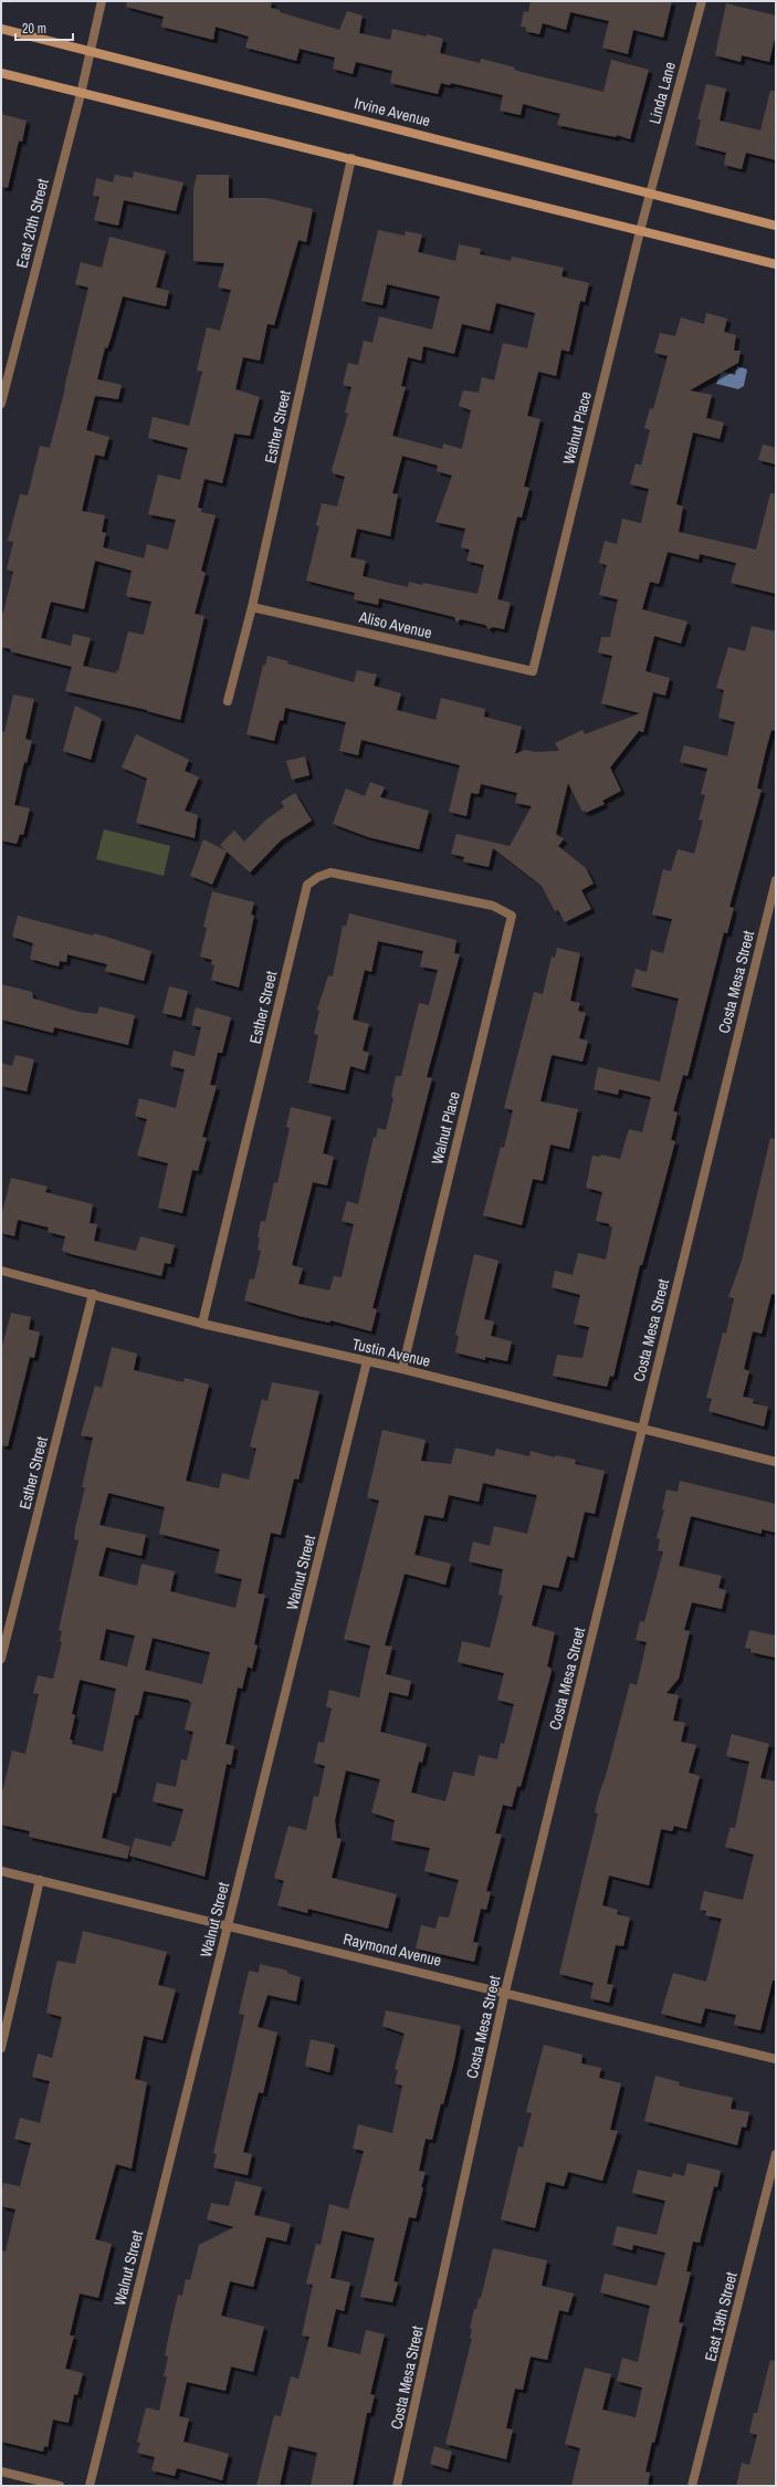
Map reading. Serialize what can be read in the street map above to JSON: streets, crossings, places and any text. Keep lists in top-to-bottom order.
{
  "streets": {
    "main road": ["Irvine Avenue"],
    "street": [
      "Linda Lane",
      "East 20th Street",
      "Esther Street",
      "Walnut Place",
      "Aliso Avenue",
      "Costa Mesa Street",
      "Tustin Avenue",
      "Walnut Street",
      "Raymond Avenue",
      "East 19th Street"
    ]
  },
  "crossings": [
    ["Linda Lane", "Irvine Avenue"],
    ["Linda Lane", "Walnut Place"],
    ["Irvine Avenue", "East 20th Street"],
    ["Irvine Avenue", "Walnut Place"],
    ["Esther Street", "Walnut Place"],
    ["Esther Street", "Aliso Avenue"],
    ["Esther Street", "Tustin Avenue"],
    ["Walnut Place", "Aliso Avenue"],
    ["Walnut Place", "Tustin Avenue"],
    ["Costa Mesa Street", "Tustin Avenue"],
    ["Costa Mesa Street", "Raymond Avenue"],
    ["Tustin Avenue", "Walnut Street"],
    ["Walnut Street", "Raymond Avenue"]
  ],
  "scale_bar": "20 m"
}
